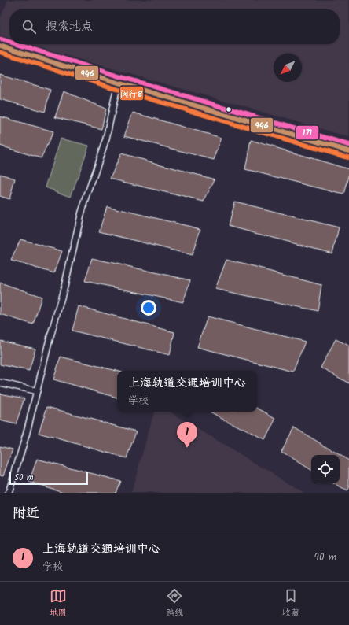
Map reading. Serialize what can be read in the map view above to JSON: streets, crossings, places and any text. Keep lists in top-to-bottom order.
{
  "lines": ["transit line 171", "transit line 946", "transit line 闵行8"],
  "scale_bar": "50 m",
  "north": "bottom left",
  "page": {
    "search": "搜索地点",
    "popup": ["上海轨道交通培训中心", "学校"],
    "pins": "1",
    "scale": "50 m",
    "heading": "附近",
    "list": [
      {
        "mark": "1",
        "name": "上海轨道交通培训中心",
        "note": "学校",
        "value": "90 m"
      }
    ],
    "nav": ["地图", "路线", "收藏"]
  }
}
